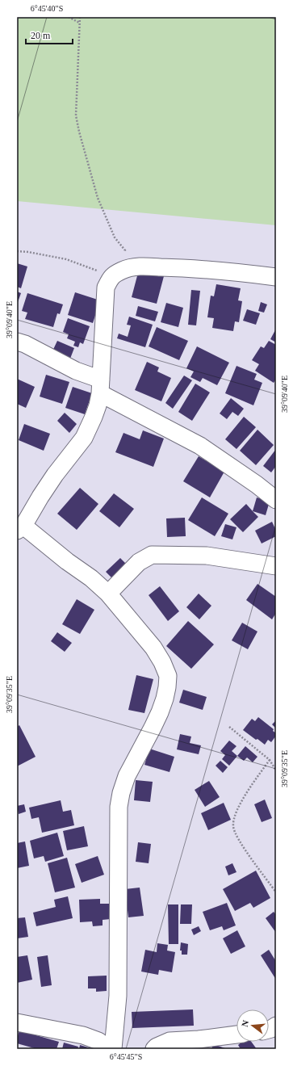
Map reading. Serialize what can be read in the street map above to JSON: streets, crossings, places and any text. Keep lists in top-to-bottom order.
{
  "scale_bar": "20 m",
  "north": "left",
  "coordinates": [
    "6°45'40\"S",
    "39°09'40\"E",
    "39°09'35\"E",
    "6°45'45\"S"
  ]
}
